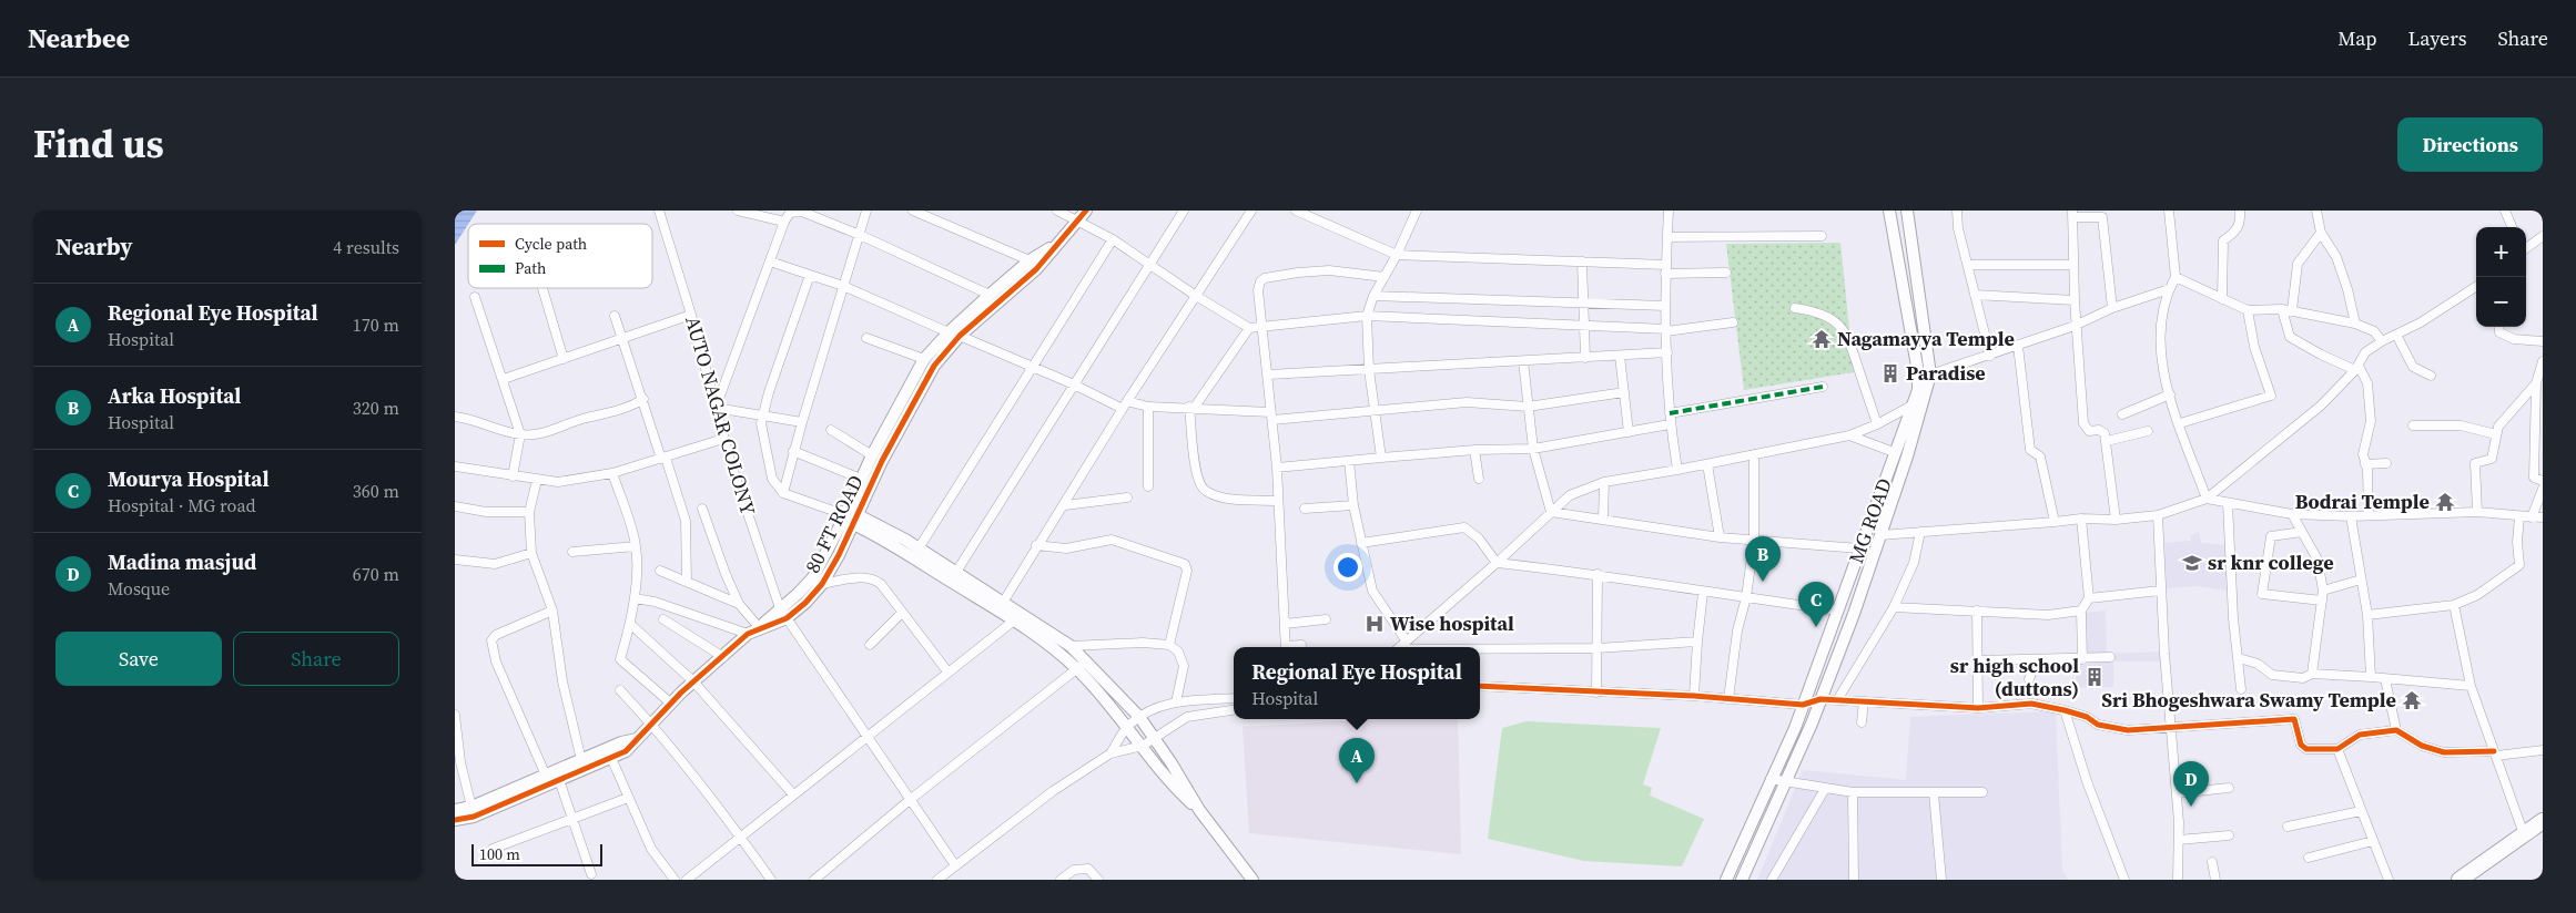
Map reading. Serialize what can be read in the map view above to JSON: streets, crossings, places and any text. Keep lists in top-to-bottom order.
{
  "streets": {
    "main road": ["MG ROAD", "80 FT ROAD"],
    "street": ["AUTO NAGAR COLONY"]
  },
  "crossings": [
    ["AUTO NAGAR COLONY", "80 FT ROAD"]
  ],
  "places": {
    "temple": ["Nagamayya Temple", "Bodrai Temple", "Sri Bhogeshwara Swamy Temple"],
    "building": ["Paradise", "sr high school (duttons)"],
    "school or university": ["sr knr college"],
    "hospital": ["Wise hospital"]
  },
  "legend": ["Cycle path", "Path"],
  "scale_bar": "100 m",
  "page": {
    "header": "Nearbee",
    "nav": ["Map", "Layers", "Share"],
    "title": "Find us",
    "buttons": [
      "Directions",
      ["Save", "Share"]
    ],
    "heading": ["Nearby", "4 results"],
    "map_buttons": ["+", "−"],
    "list": [
      {
        "mark": "A",
        "name": "Regional Eye Hospital",
        "note": "Hospital",
        "value": "170 m"
      },
      {
        "mark": "B",
        "name": "Arka Hospital",
        "note": "Hospital",
        "value": "320 m"
      },
      {
        "mark": "C",
        "name": "Mourya Hospital",
        "note": "Hospital · MG road",
        "value": "360 m"
      },
      {
        "mark": "D",
        "name": "Madina masjud",
        "note": "Mosque",
        "value": "670 m"
      }
    ],
    "pins": [
      "B",
      "C",
      "A",
      "D"
    ],
    "popup": ["Regional Eye Hospital", "Hospital"],
    "scale": "100 m"
  }
}
